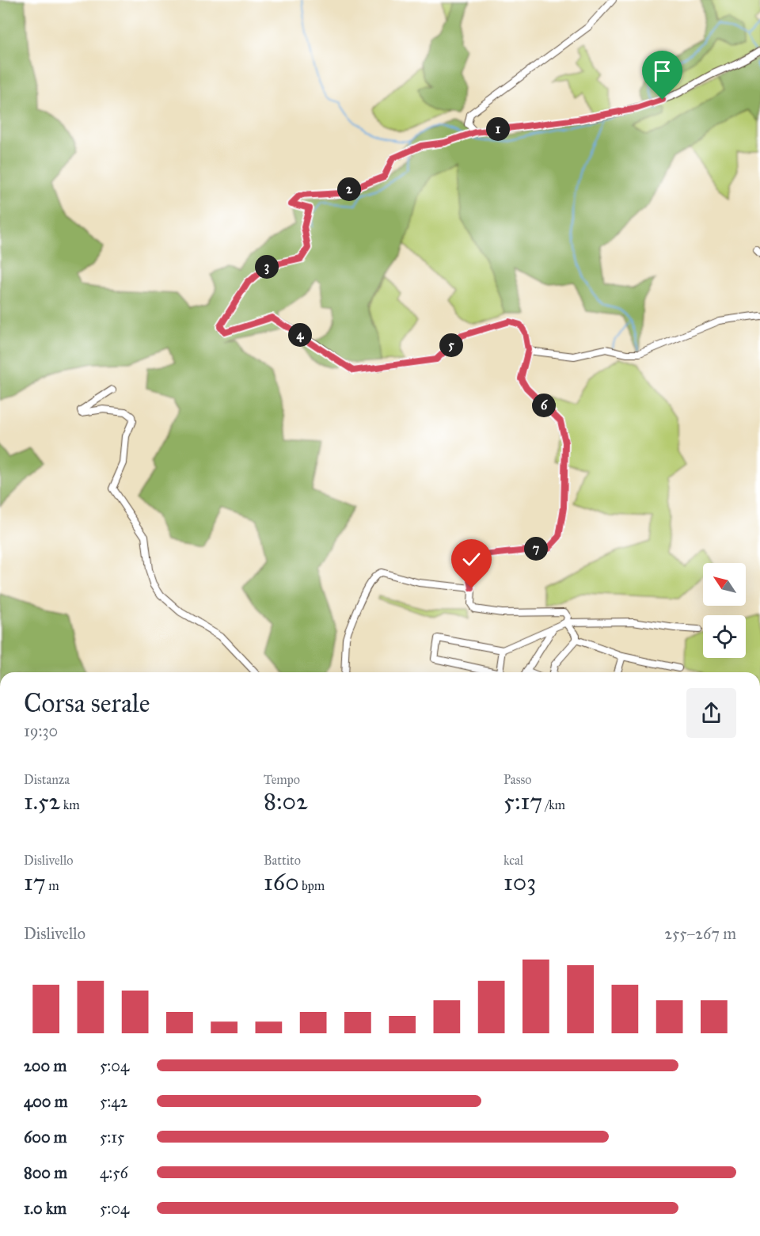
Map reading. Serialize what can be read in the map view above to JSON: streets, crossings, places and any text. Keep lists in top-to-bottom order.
{
  "north": "top left",
  "page": {
    "pins": [
      "1",
      "2",
      "3",
      "4",
      "5",
      "6",
      "7"
    ],
    "heading": ["Corsa serale", "19:30"],
    "stats": [
      ["Distanza", "1.52 km"],
      ["Tempo", "8:02"],
      ["Passo", "5:17 /km"],
      ["Dislivello", "17 m"],
      ["Battito", "160 bpm"],
      ["kcal", "103"]
    ],
    "chart": ["Dislivello", "255–267 m"],
    "list": [
      {
        "name": "200 m",
        "note": "5:04"
      },
      {
        "name": "400 m",
        "note": "5:42"
      },
      {
        "name": "600 m",
        "note": "5:15"
      },
      {
        "name": "800 m",
        "note": "4:56"
      },
      {
        "name": "1.0 km",
        "note": "5:04"
      }
    ]
  }
}
